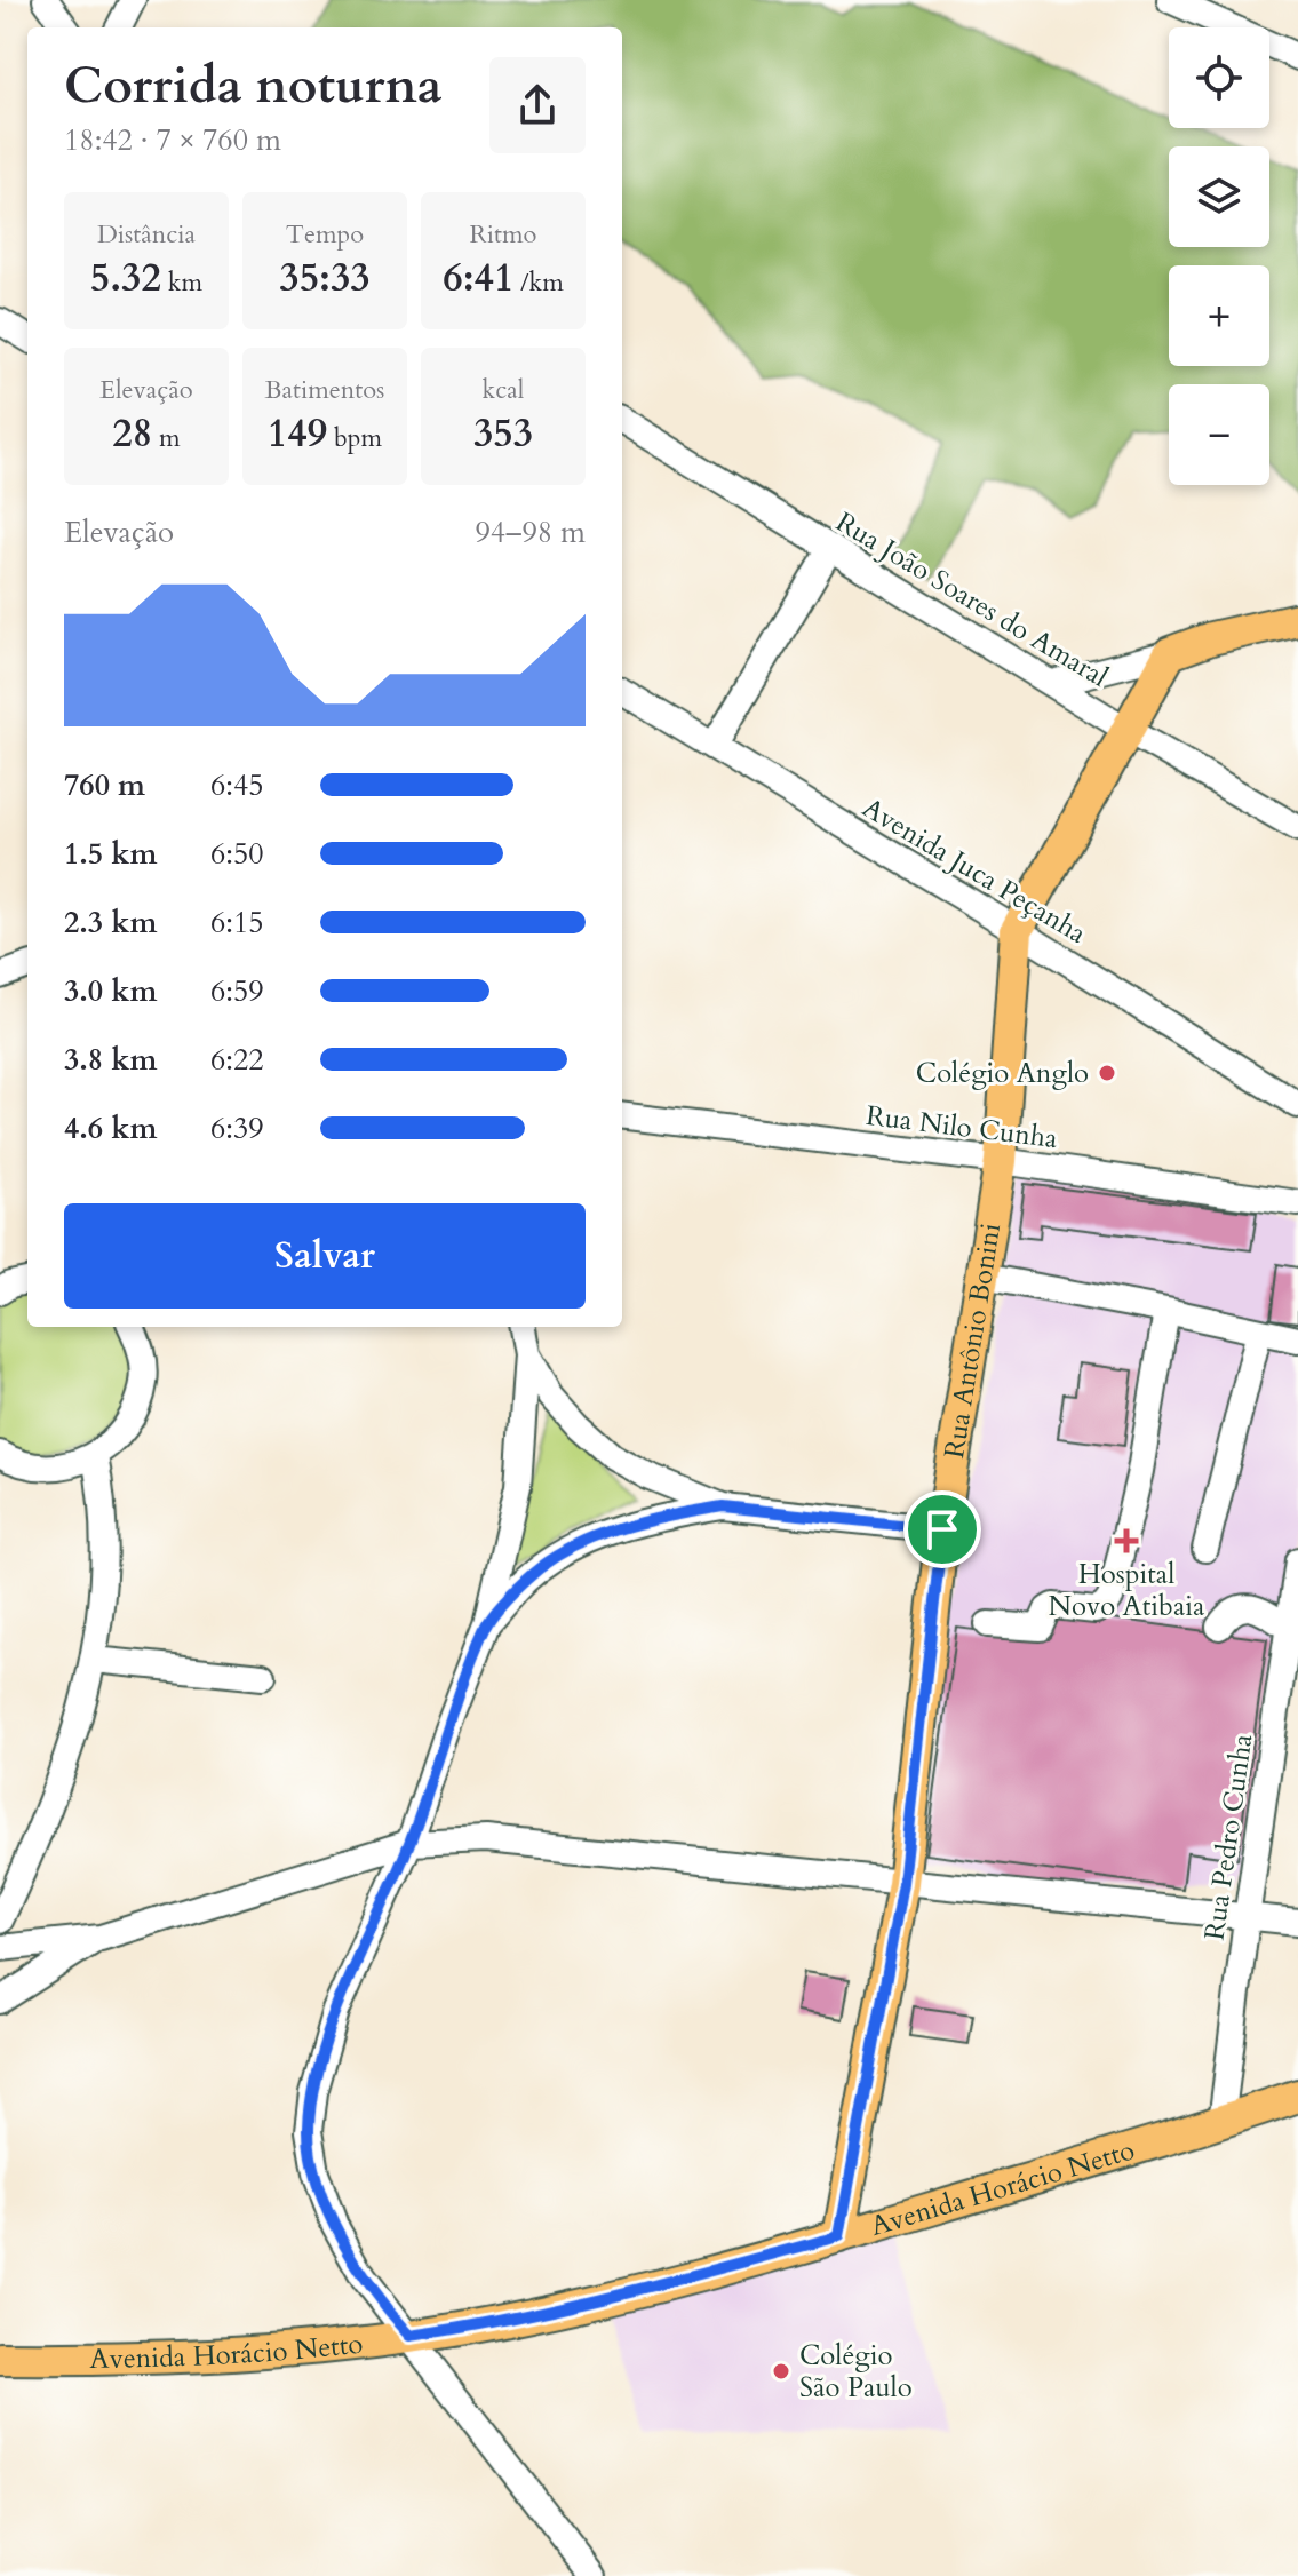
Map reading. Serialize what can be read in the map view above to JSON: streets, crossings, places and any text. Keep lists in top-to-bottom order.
{
  "streets": {
    "main road": ["Rua Antônio Bonini", "Avenida Horácio Netto"],
    "street": [
      "Rua João Soares do Amaral",
      "Avenida Juca Peçanha",
      "Rua Nilo Cunha",
      "Rua Pedro Cunha"
    ]
  },
  "crossings": [
    ["Avenida Juca Peçanha", "Rua Antônio Bonini"],
    ["Rua Nilo Cunha", "Rua Antônio Bonini"],
    ["Rua Antônio Bonini", "Avenida Horácio Netto"],
    ["Rua Pedro Cunha", "Avenida Horácio Netto"]
  ],
  "places": {
    "other": ["Colégio Anglo", "Colégio São Paulo"],
    "health": ["Hospital Novo Atibaia"]
  },
  "page": {
    "map_buttons": ["+", "−"],
    "heading": ["Corrida noturna", "18:42 · 7 × 760 m"],
    "stats": [
      ["Distância", "5.32 km"],
      ["Tempo", "35:33"],
      ["Ritmo", "6:41 /km"],
      ["Elevação", "28 m"],
      ["Batimentos", "149 bpm"],
      ["kcal", "353"]
    ],
    "chart": ["Elevação", "94–98 m"],
    "list": [
      {
        "name": "760 m",
        "note": "6:45"
      },
      {
        "name": "1.5 km",
        "note": "6:50"
      },
      {
        "name": "2.3 km",
        "note": "6:15"
      },
      {
        "name": "3.0 km",
        "note": "6:59"
      },
      {
        "name": "3.8 km",
        "note": "6:22"
      },
      {
        "name": "4.6 km",
        "note": "6:39"
      }
    ],
    "buttons": "Salvar"
  }
}
